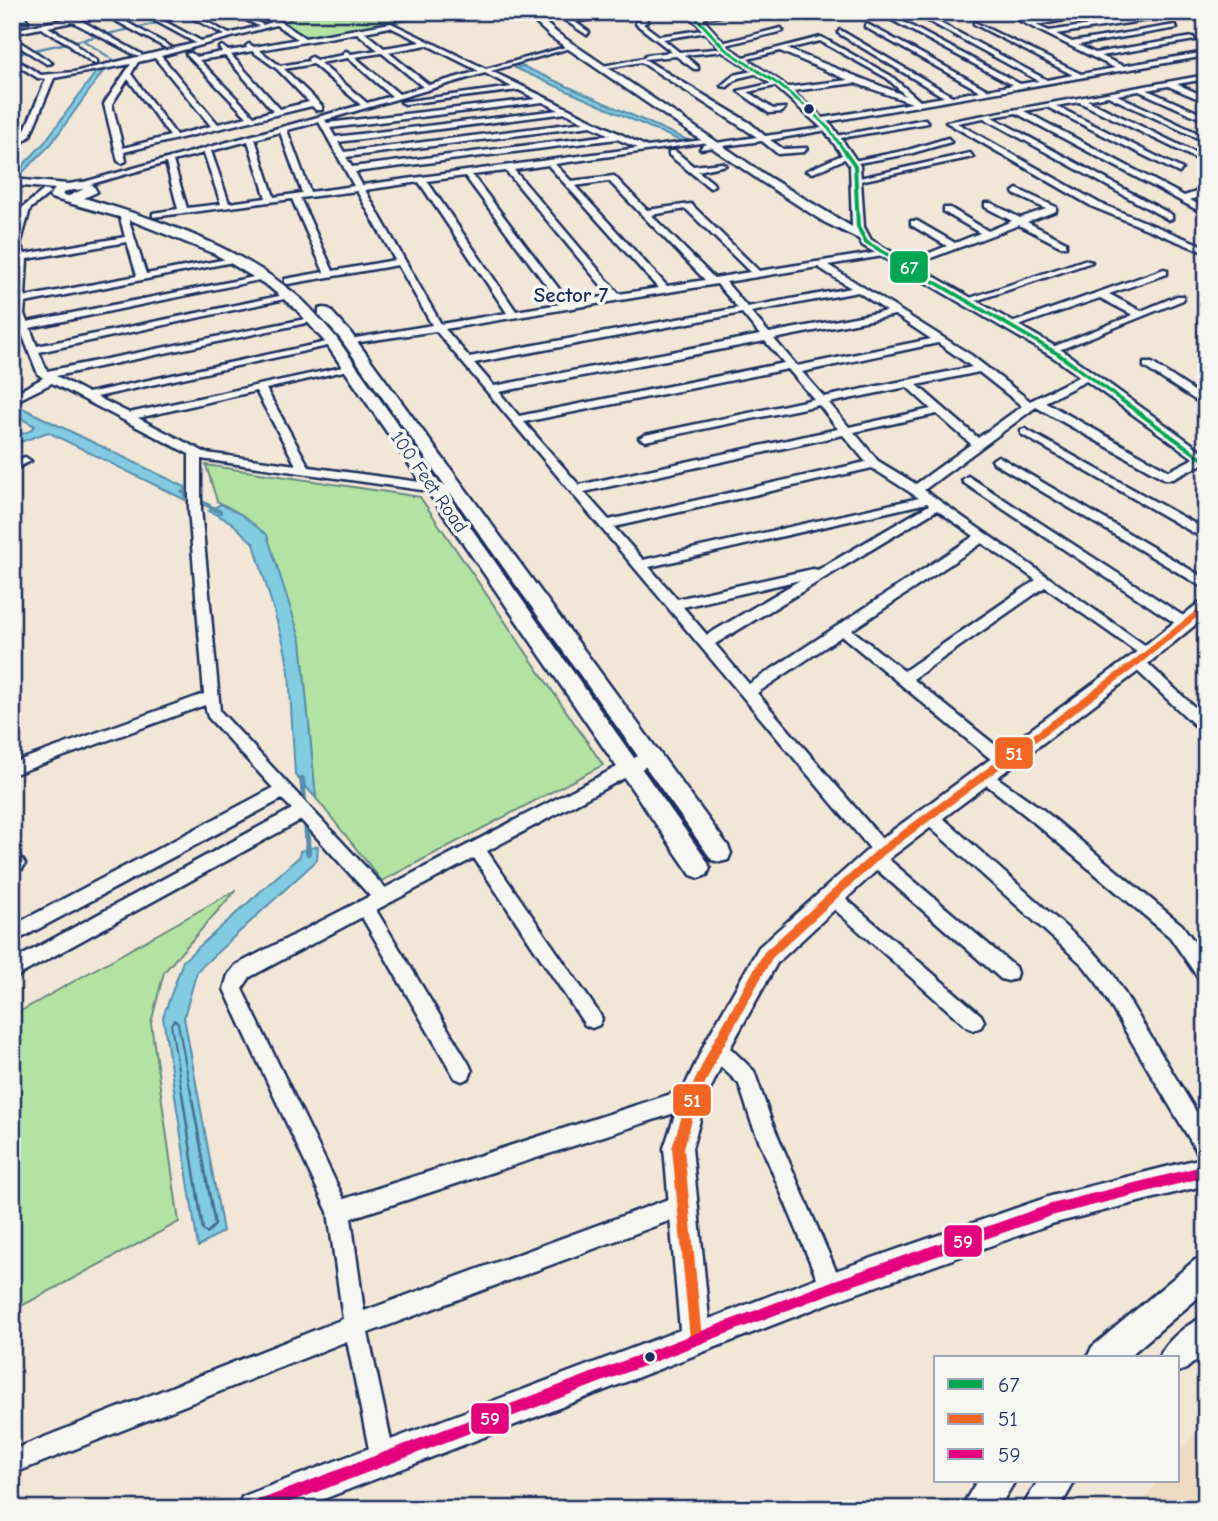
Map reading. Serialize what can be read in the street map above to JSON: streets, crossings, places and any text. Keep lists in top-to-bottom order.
{
  "streets": {
    "street": ["100 Feet Road"]
  },
  "districts": ["Sector 7"],
  "lines": ["transit line 67", "transit line 51", "transit line 59"],
  "legend": ["67", "51", "59"]
}
